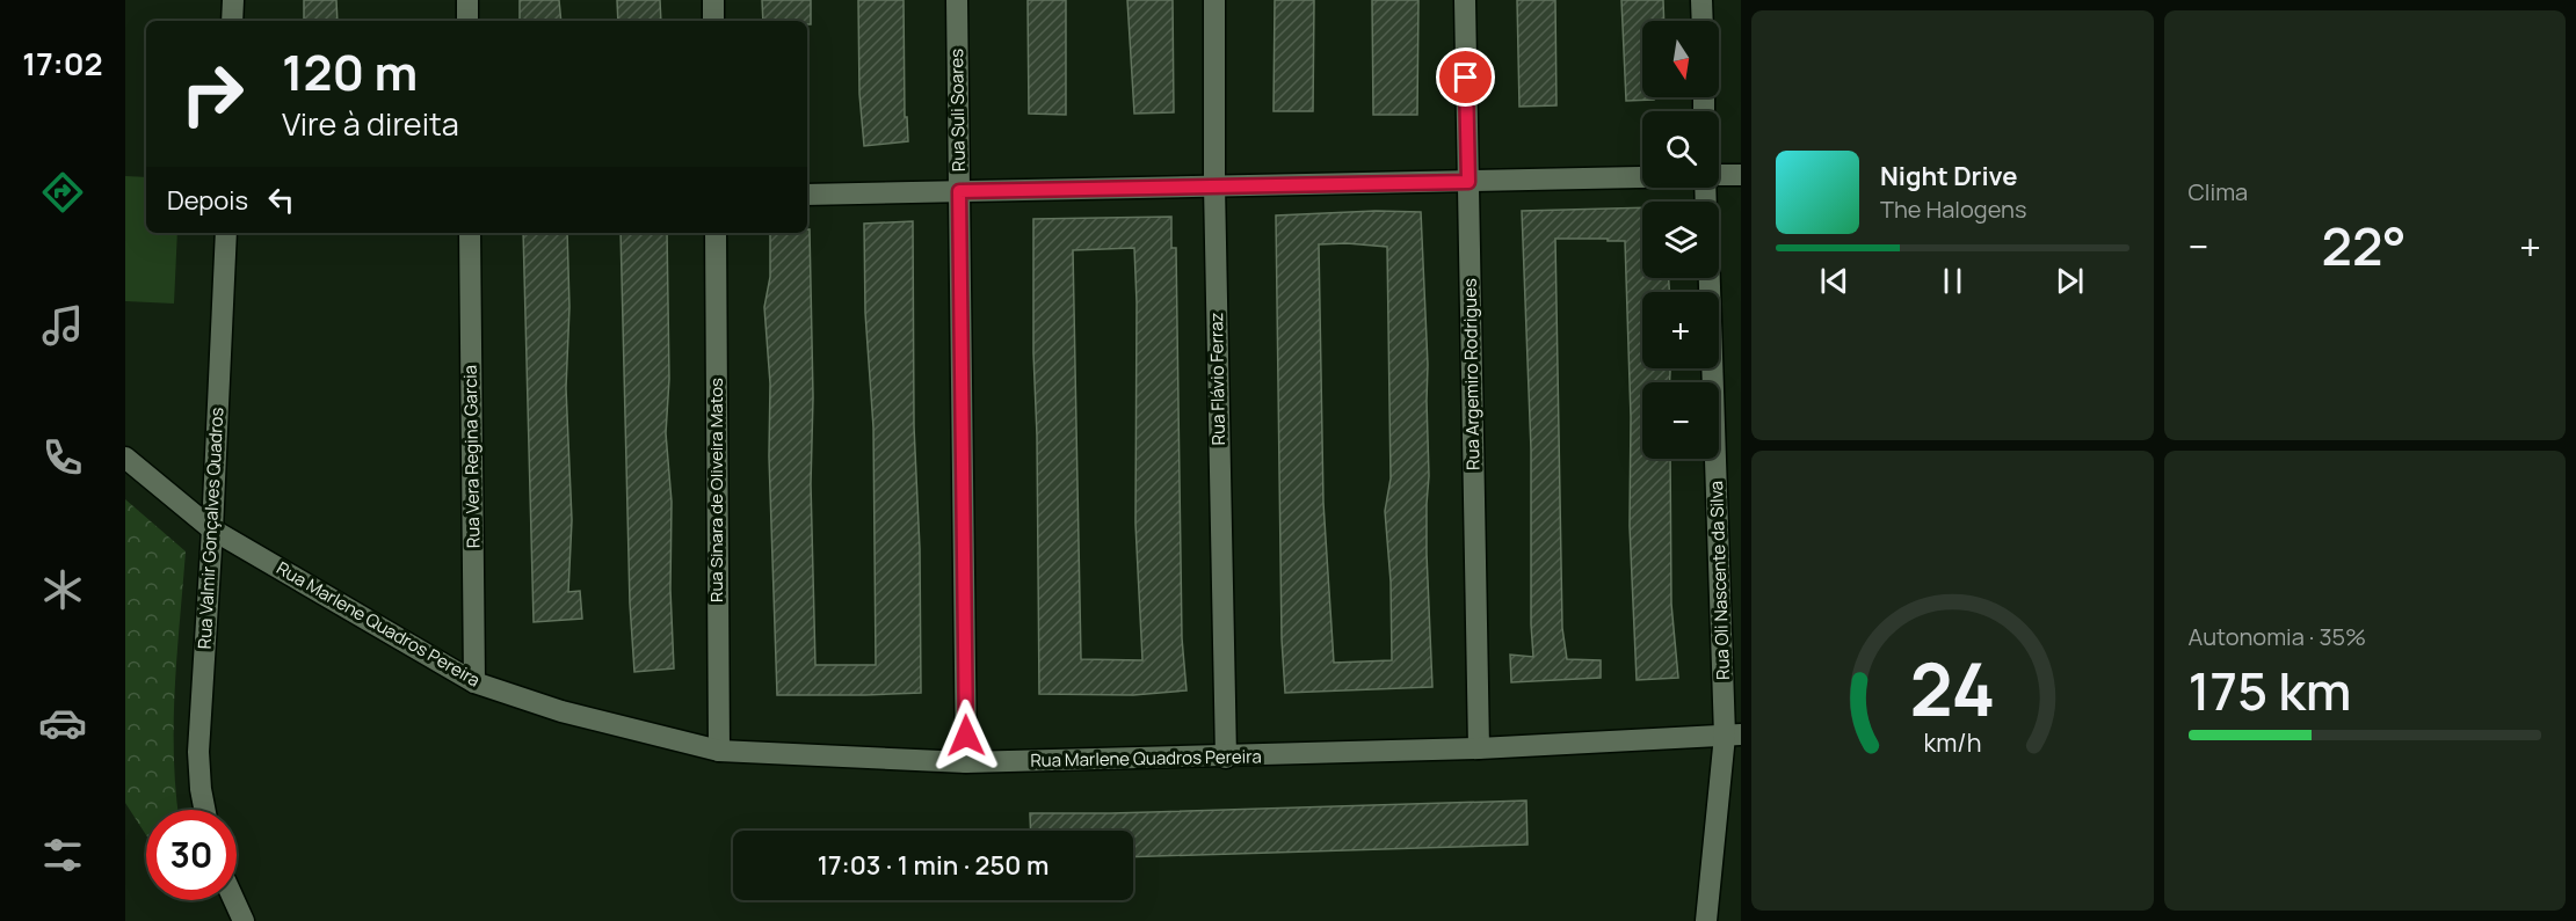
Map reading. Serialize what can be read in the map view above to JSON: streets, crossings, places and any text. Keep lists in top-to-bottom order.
{
  "streets": {
    "street": [
      "Rua Suli Soares",
      "Rua Argemiro Rodrigues",
      "Rua Flávio Ferraz",
      "Rua Vera Regina Garcia",
      "Rua Sinara de Oliveira Matos",
      "Rua Valmir Gonçalves Quadros",
      "Rua Oli Nascente da Silva",
      "Rua Marlene Quadros Pereira"
    ]
  },
  "crossings": [
    ["Rua Suli Soares", "Rua Marlene Quadros Pereira"],
    ["Rua Argemiro Rodrigues", "Rua Marlene Quadros Pereira"],
    ["Rua Flávio Ferraz", "Rua Marlene Quadros Pereira"],
    ["Rua Vera Regina Garcia", "Rua Marlene Quadros Pereira"],
    ["Rua Sinara de Oliveira Matos", "Rua Marlene Quadros Pereira"],
    ["Rua Valmir Gonçalves Quadros", "Rua Marlene Quadros Pereira"],
    ["Rua Oli Nascente da Silva", "Rua Marlene Quadros Pereira"]
  ],
  "north": "bottom",
  "page": {
    "tabs": "17:02",
    "tile": [
      "Clima",
      ["Autonomia · 35%", "175 km"]
    ],
    "map_buttons": ["+", "−"],
    "turn": ["120 m", "Vire à direita"],
    "song": ["Night Drive", "The Halogens"],
    "then": "Depois",
    "heat": ["−", "22°", "+"],
    "limit": "30",
    "trip": "17:03 · 1 min · 250 m",
    "gauge": ["24", "km/h"]
  }
}
